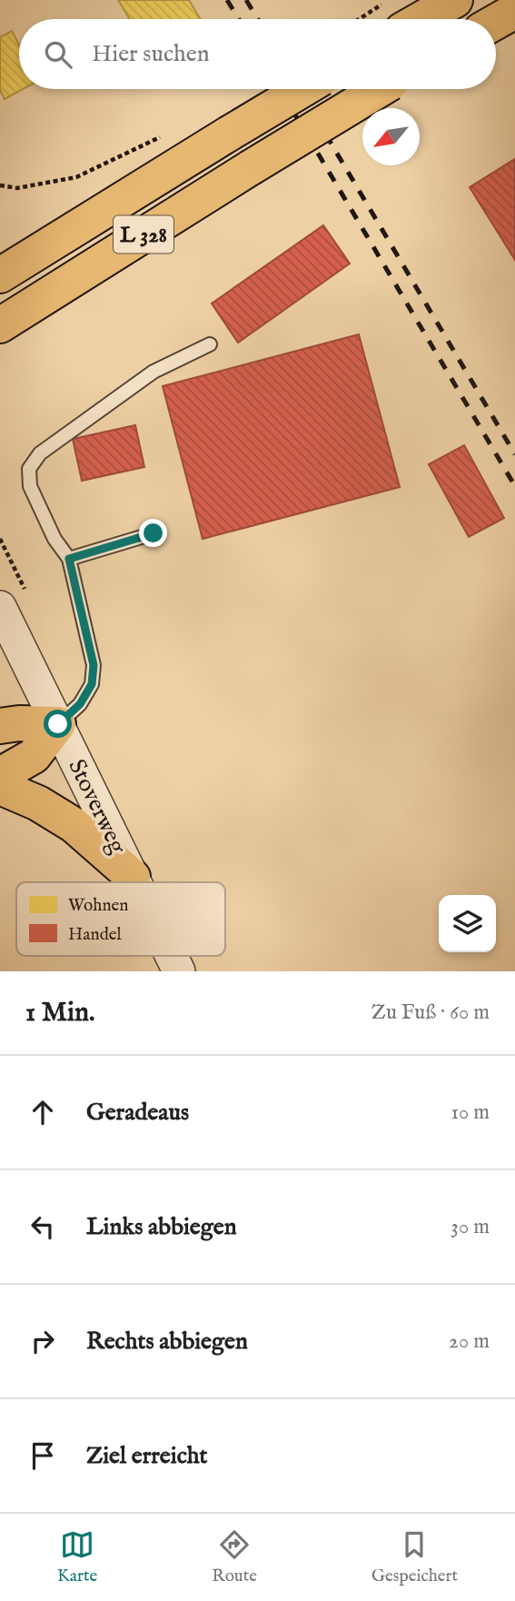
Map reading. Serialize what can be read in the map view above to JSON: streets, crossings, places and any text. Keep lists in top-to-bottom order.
{
  "streets": {
    "highway": ["L 328"],
    "street": ["Stoverweg"]
  },
  "legend": ["Wohnen", "Handel"],
  "north": "bottom left",
  "page": {
    "search": "Hier suchen",
    "heading": ["1 Min.", "Zu Fuß · 60 m"],
    "list": [
      ["Geradeaus", "10 m"],
      ["Links abbiegen", "30 m"],
      ["Rechts abbiegen", "20 m"],
      "Ziel erreicht"
    ],
    "nav": ["Karte", "Route", "Gespeichert"]
  }
}
